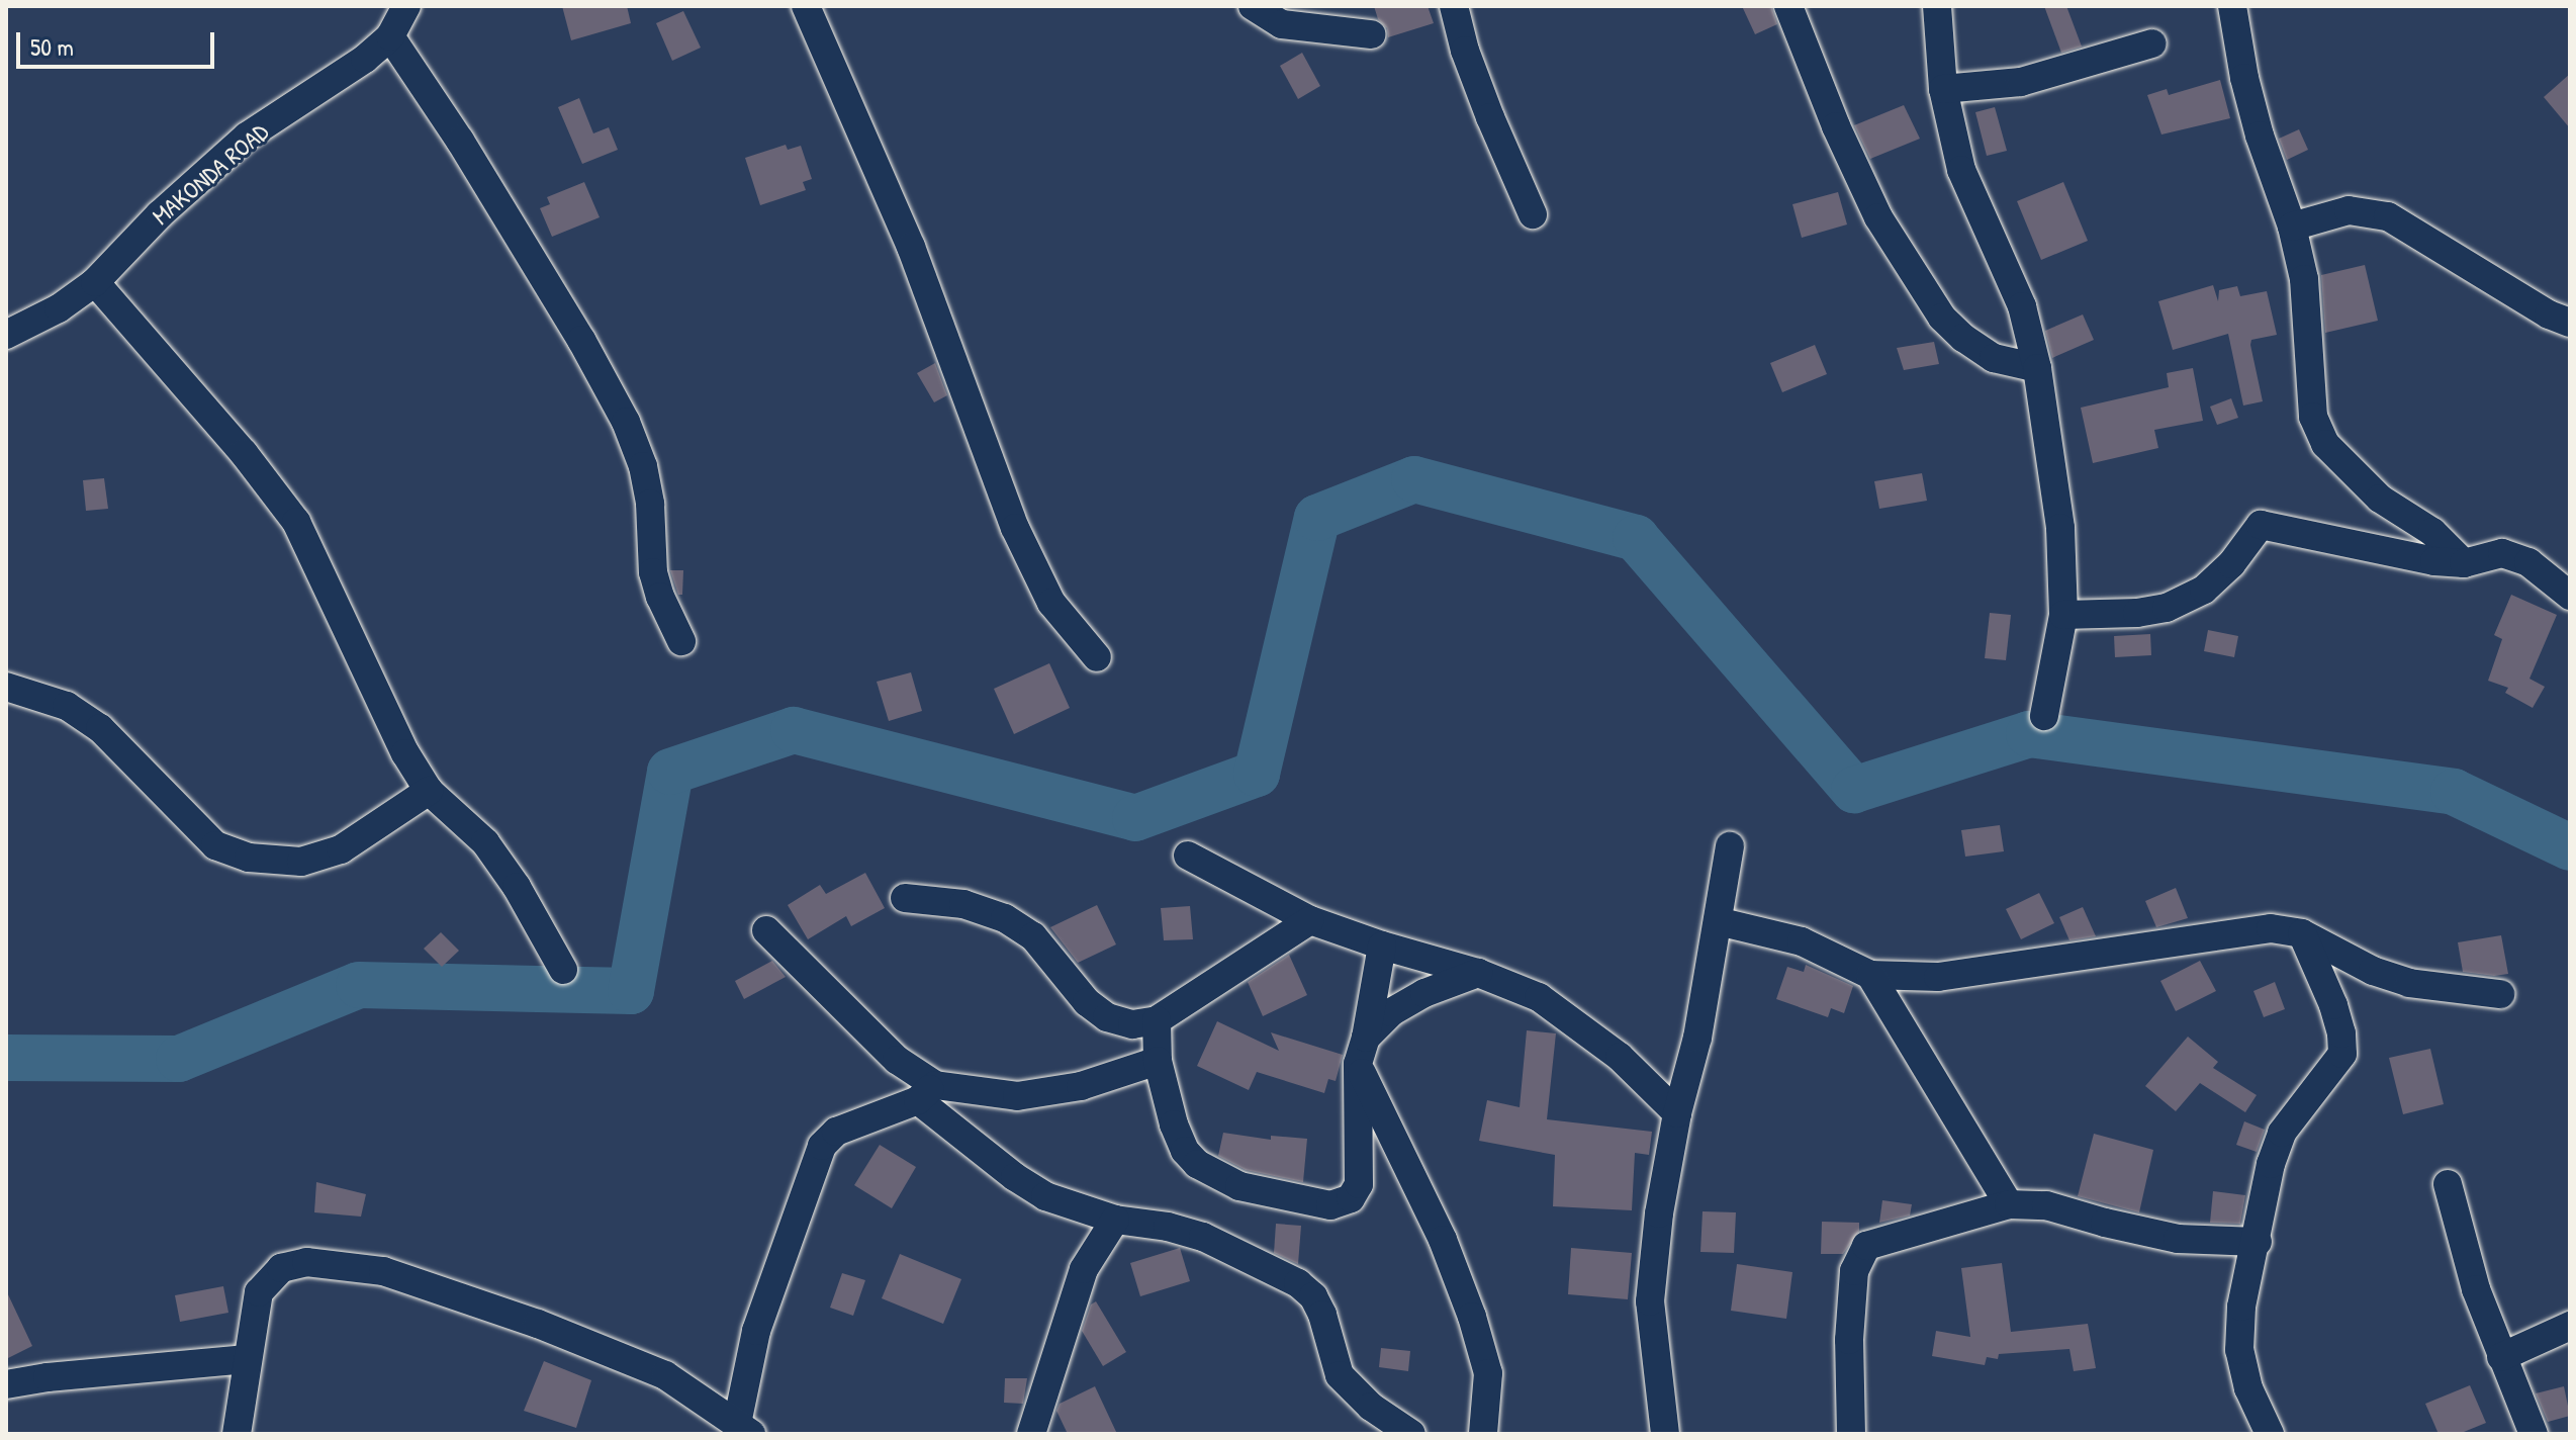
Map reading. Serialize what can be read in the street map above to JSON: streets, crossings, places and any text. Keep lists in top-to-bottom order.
{
  "streets": {
    "street": ["MAKONDA ROAD"]
  },
  "scale_bar": "50 m"
}
